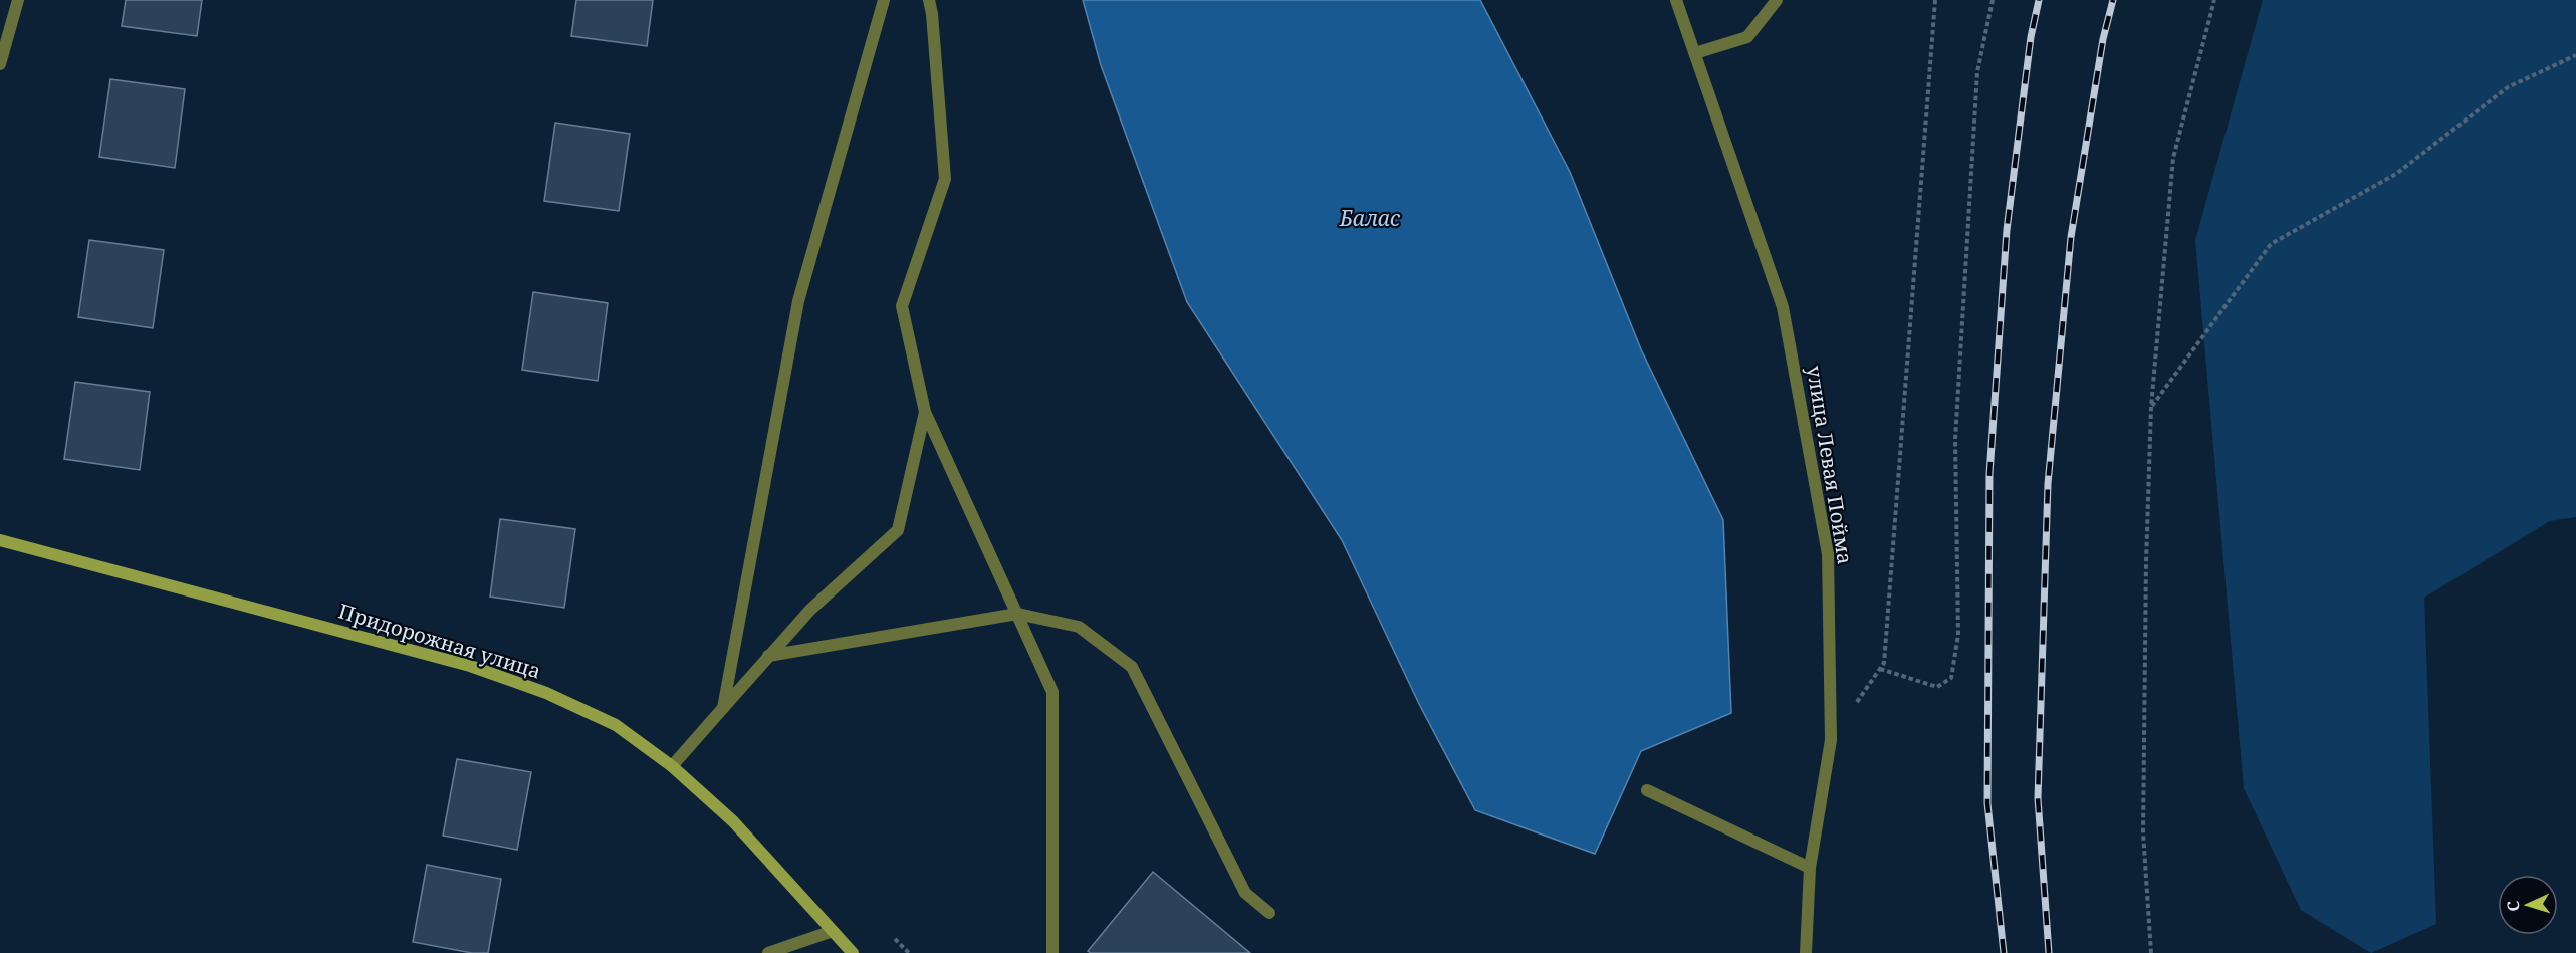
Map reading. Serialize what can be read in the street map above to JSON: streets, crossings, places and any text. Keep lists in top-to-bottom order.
{
  "streets": {
    "main road": ["Придорожная улица"],
    "street": ["улица Левая Пойма"]
  },
  "water": ["Балас"],
  "north": "left"
}
